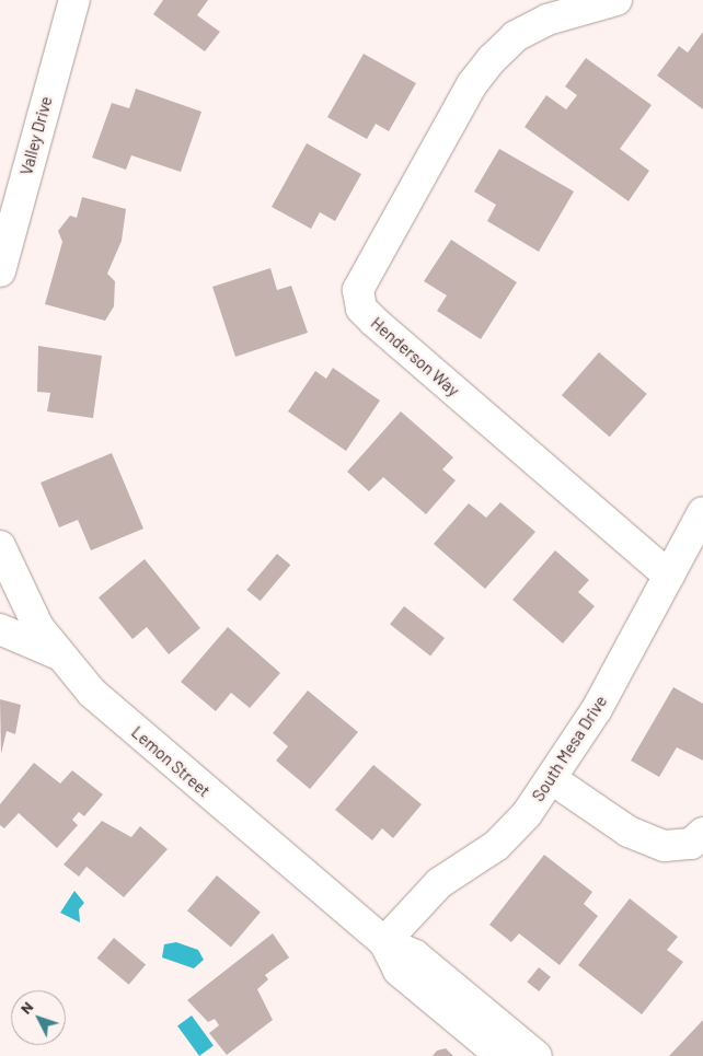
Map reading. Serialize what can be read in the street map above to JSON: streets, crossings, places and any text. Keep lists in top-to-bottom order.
{
  "streets": {
    "street": [
      "Valley Drive",
      "Henderson Way",
      "South Mesa Drive",
      "Lemon Street"
    ]
  },
  "crossings": [
    ["Henderson Way", "South Mesa Drive"],
    ["South Mesa Drive", "Lemon Street"]
  ],
  "north": "top left"
}
